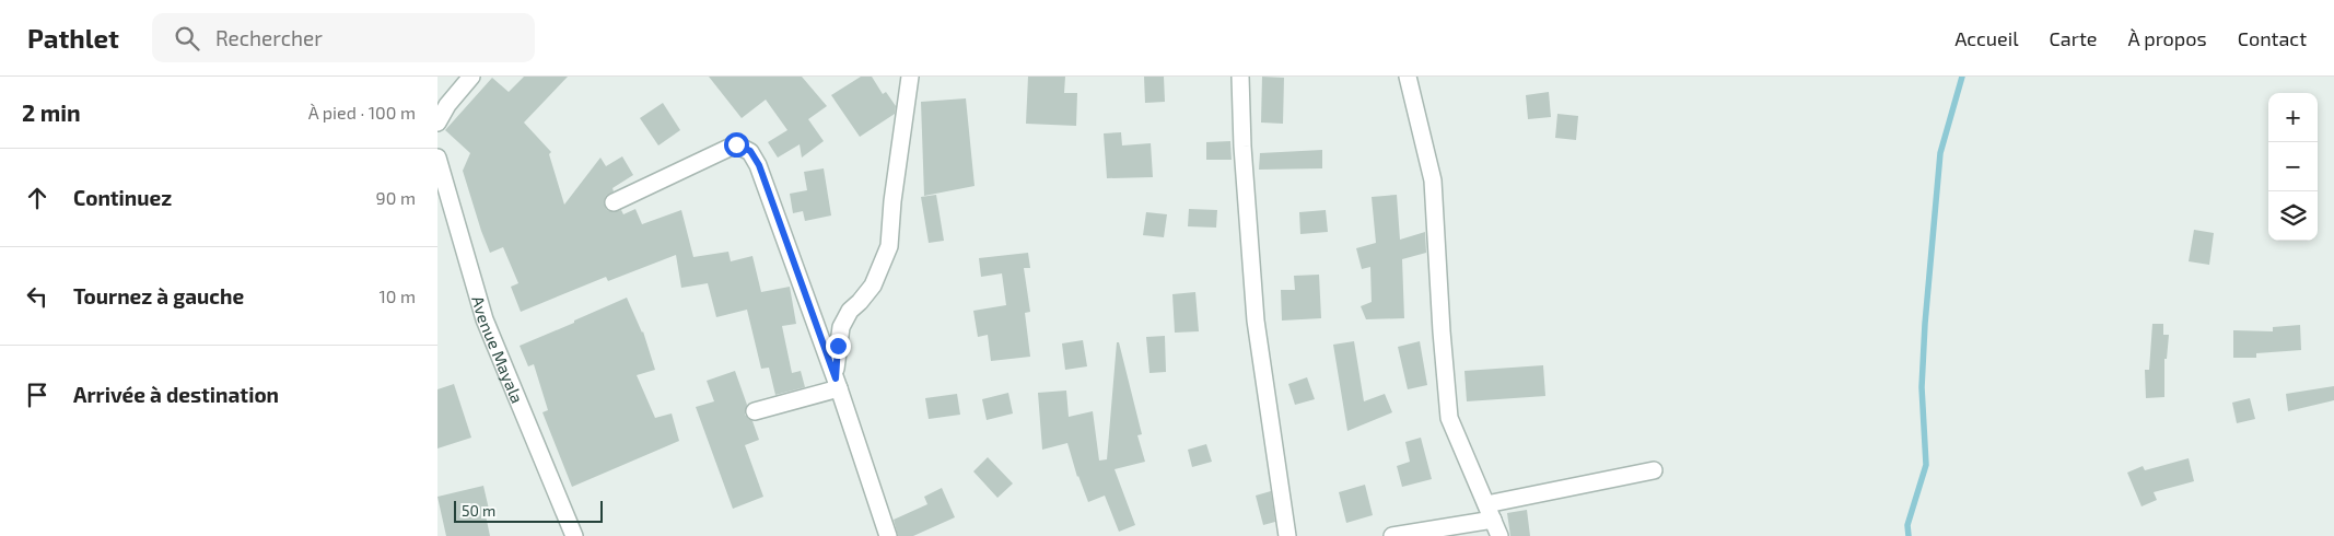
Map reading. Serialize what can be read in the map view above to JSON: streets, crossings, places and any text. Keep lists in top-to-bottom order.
{
  "streets": {
    "street": ["Avenue Mayala"]
  },
  "scale_bar": "50 m",
  "page": {
    "header": "Pathlet",
    "search": "Rechercher",
    "nav": [
      "Accueil",
      "Carte",
      "À propos",
      "Contact"
    ],
    "heading": ["2 min", "À pied · 100 m"],
    "map_buttons": ["+", "−"],
    "list": [
      ["Continuez", "90 m"],
      ["Tournez à gauche", "10 m"],
      "Arrivée à destination"
    ],
    "scale": "50 m"
  }
}
